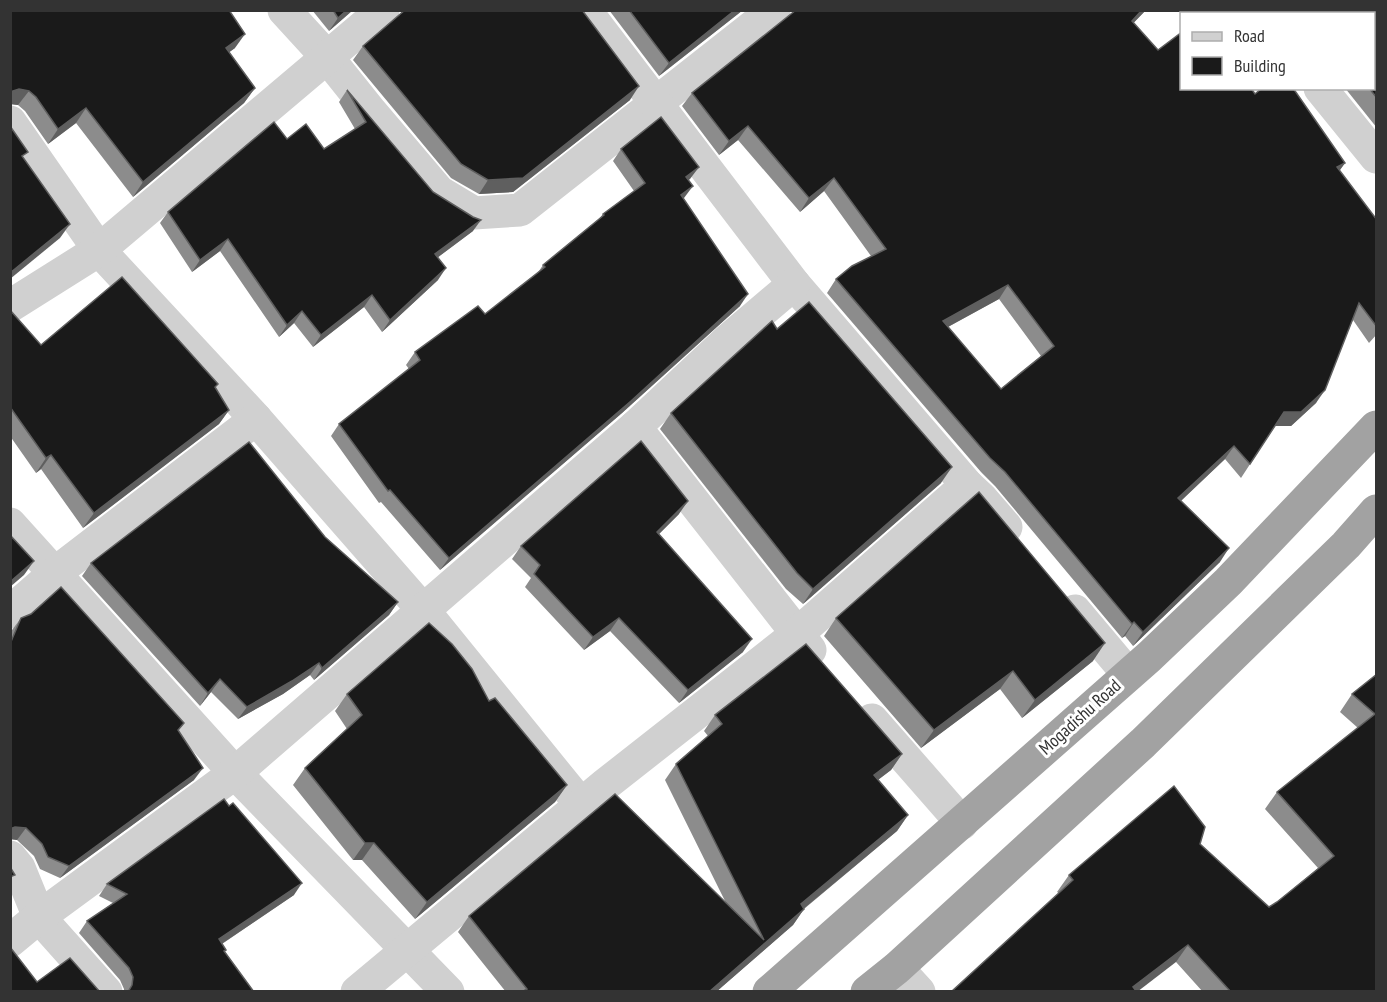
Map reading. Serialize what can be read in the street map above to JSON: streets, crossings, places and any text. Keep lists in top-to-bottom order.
{
  "streets": {
    "highway": ["Mogadishu Road"]
  },
  "legend": ["Road", "Building"]
}
